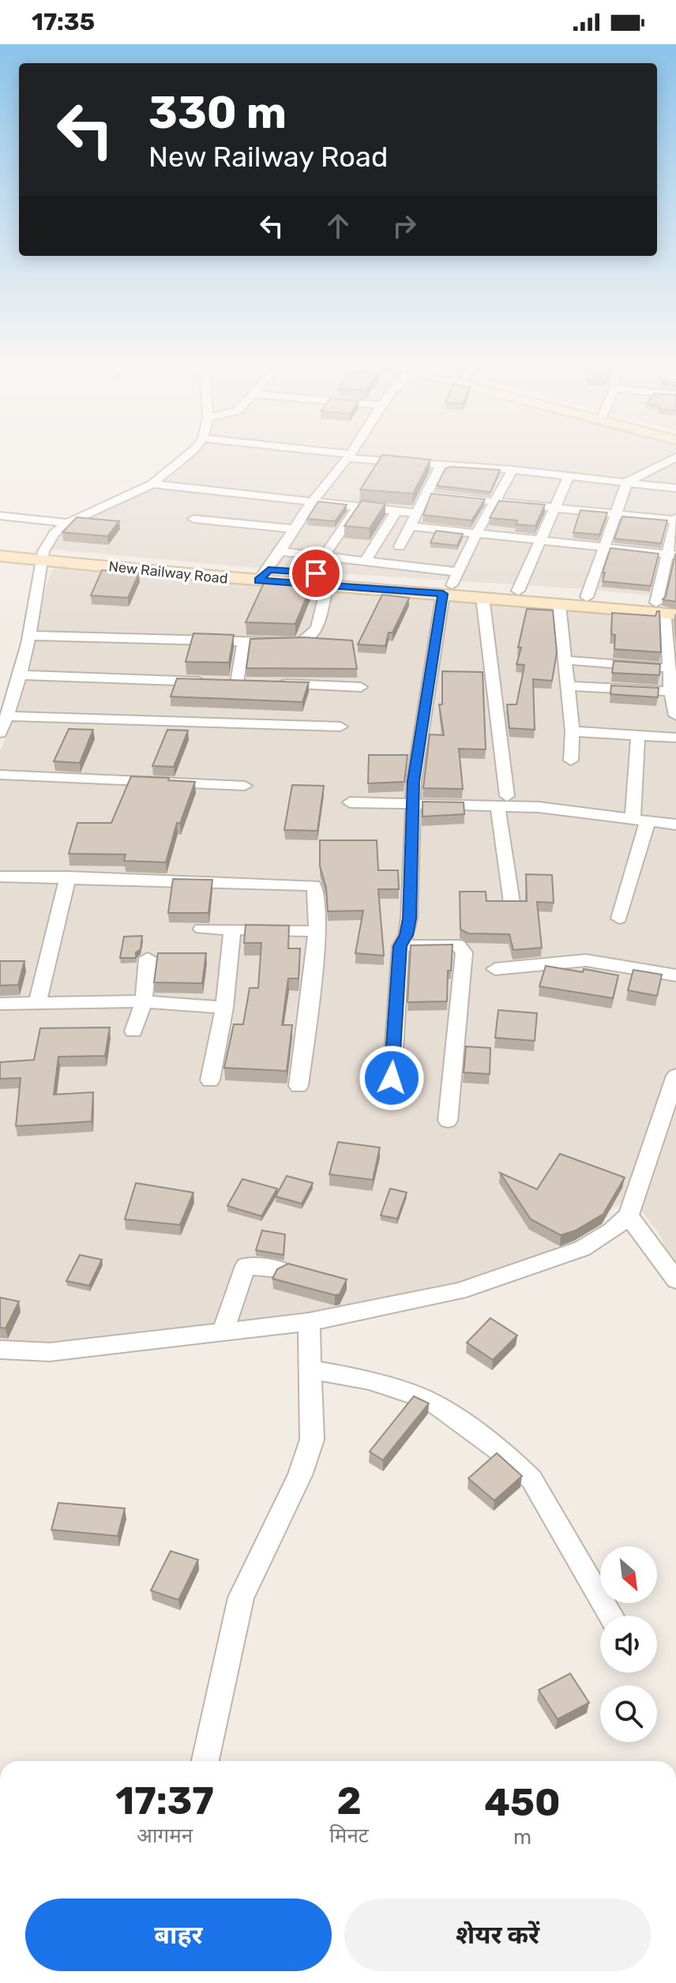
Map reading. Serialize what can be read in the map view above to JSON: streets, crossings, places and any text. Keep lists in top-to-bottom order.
{
  "streets": {
    "main road": ["New Railway Road"]
  },
  "north": "bottom right",
  "page": {
    "status": "17:35",
    "turn": ["330 m", "New Railway Road"],
    "eta": [
      "17:37",
      "आगमन",
      "2",
      "मिनट",
      "450",
      "m"
    ],
    "buttons": ["बाहर", "शेयर करें"]
  }
}
